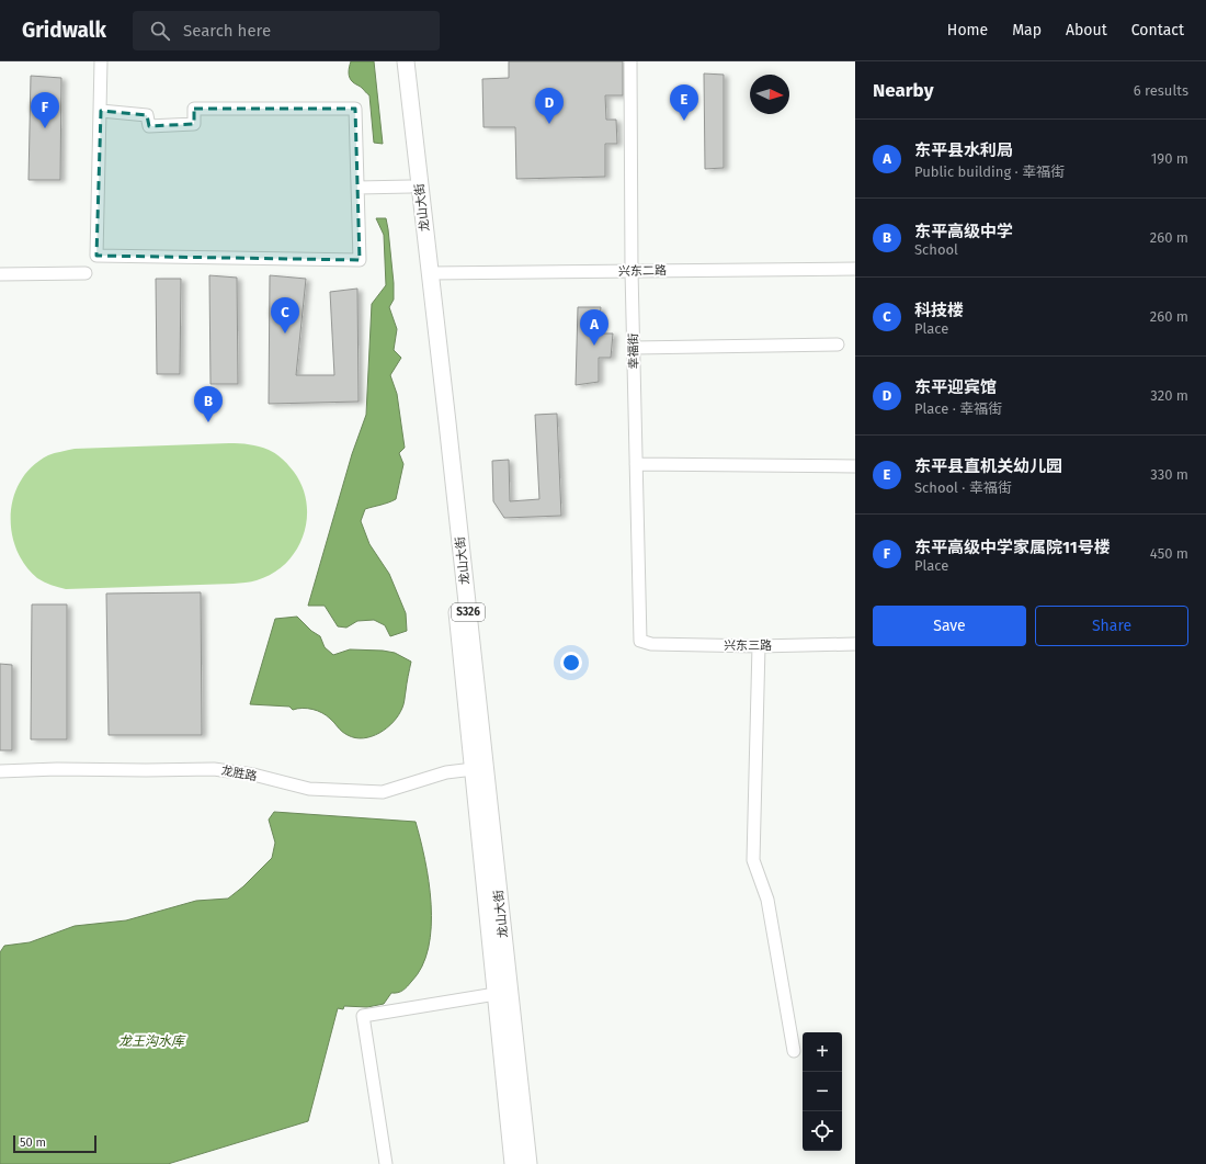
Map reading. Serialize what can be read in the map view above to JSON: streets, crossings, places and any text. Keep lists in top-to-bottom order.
{
  "streets": {
    "main road": ["龙山大街", "S326"],
    "street": [
      "兴东二路",
      "幸福街",
      "兴东三路",
      "龙胜路"
    ]
  },
  "crossings": [
    ["龙山大街", "兴东二路"],
    ["龙山大街", "龙胜路"],
    ["兴东二路", "幸福街"],
    ["幸福街", "兴东三路"]
  ],
  "water": ["龙王沟水库"],
  "scale_bar": "50 m",
  "north": "right",
  "page": {
    "header": "Gridwalk",
    "search": "Search here",
    "nav": [
      "Home",
      "Map",
      "About",
      "Contact"
    ],
    "heading": ["Nearby", "6 results"],
    "pins": [
      "E",
      "D",
      "F",
      "C",
      "A",
      "B"
    ],
    "list": [
      {
        "mark": "A",
        "name": "东平县水利局",
        "note": "Public building · 幸福街",
        "value": "190 m"
      },
      {
        "mark": "B",
        "name": "东平高级中学",
        "note": "School",
        "value": "260 m"
      },
      {
        "mark": "C",
        "name": "科技楼",
        "note": "Place",
        "value": "260 m"
      },
      {
        "mark": "D",
        "name": "东平迎宾馆",
        "note": "Place · 幸福街",
        "value": "320 m"
      },
      {
        "mark": "E",
        "name": "东平县直机关幼儿园",
        "note": "School · 幸福街",
        "value": "330 m"
      },
      {
        "mark": "F",
        "name": "东平高级中学家属院11号楼",
        "note": "Place",
        "value": "450 m"
      }
    ],
    "buttons": ["Save", "Share"],
    "map_buttons": ["+", "−"],
    "scale": "50 m"
  }
}
